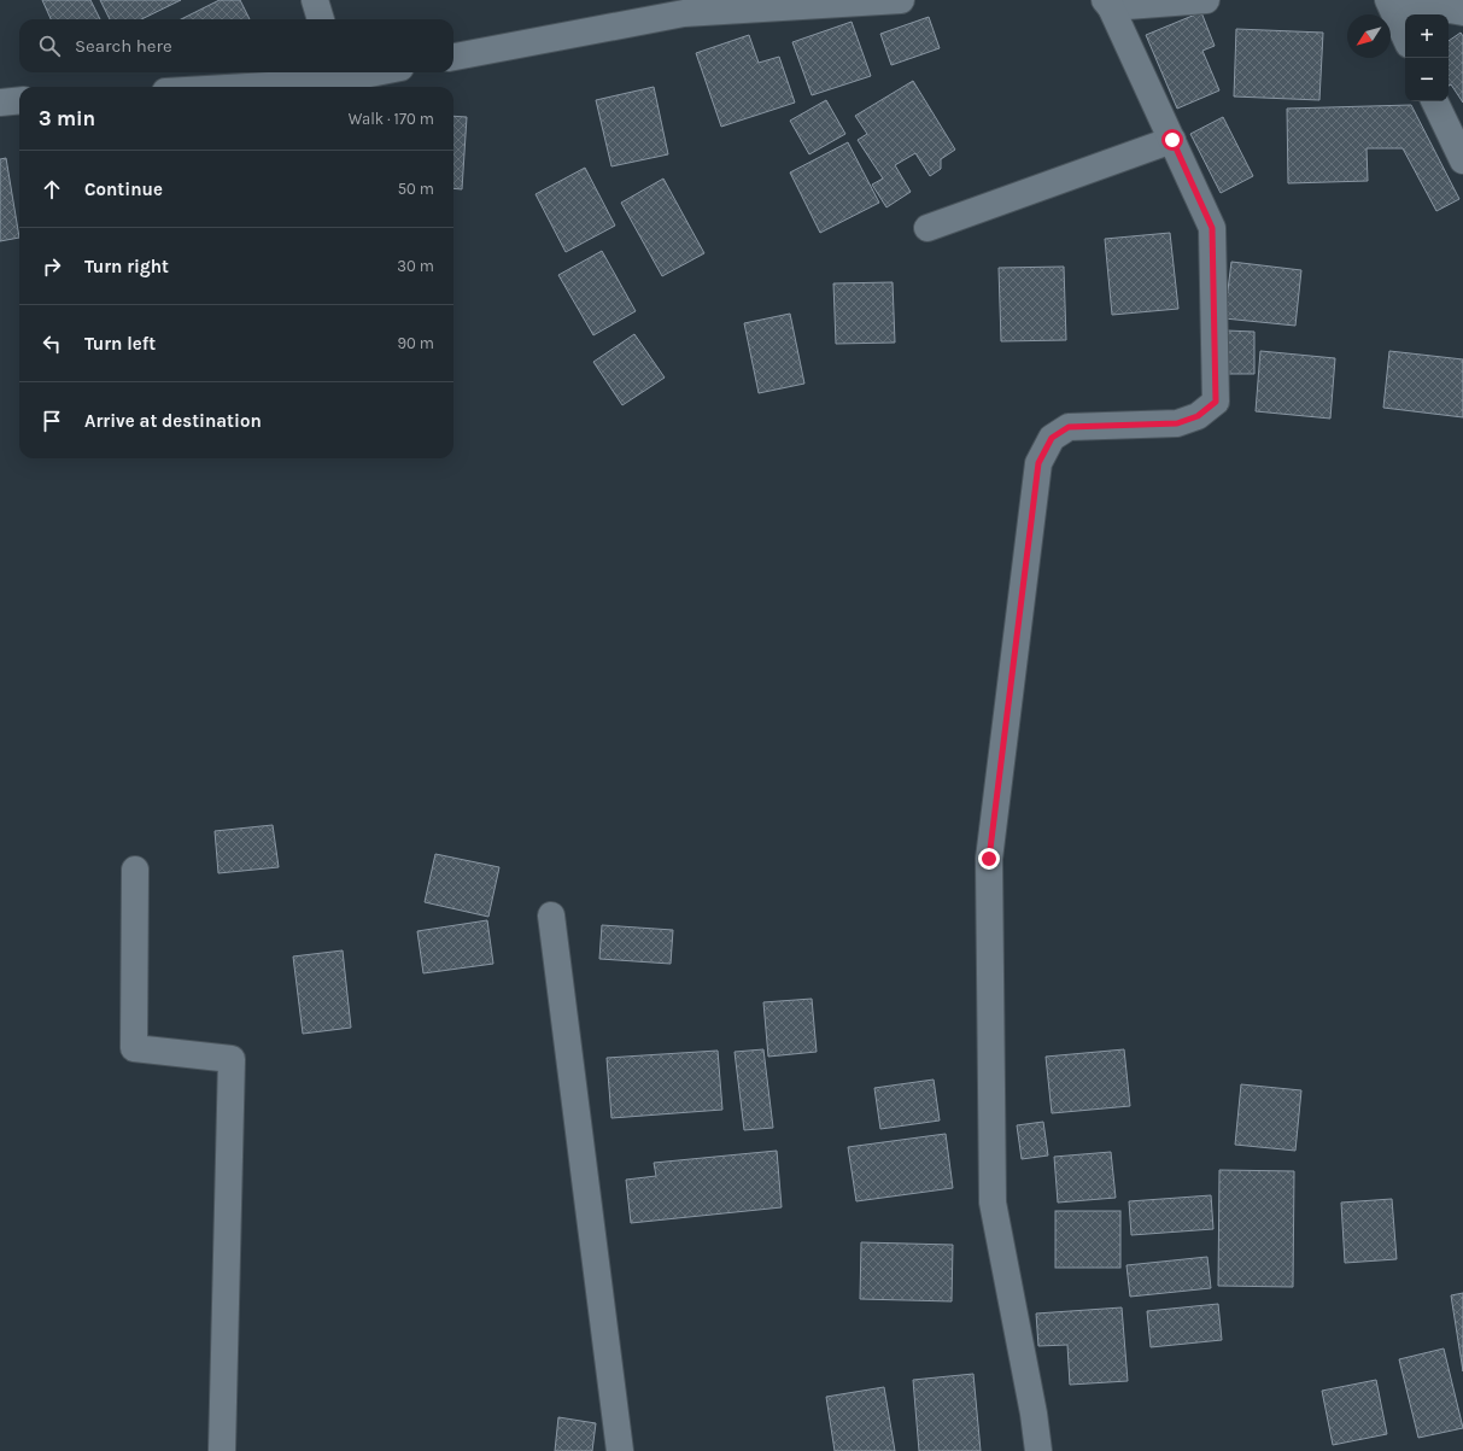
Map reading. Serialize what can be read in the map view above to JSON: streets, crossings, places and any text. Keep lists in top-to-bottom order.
{
  "north": "bottom left",
  "page": {
    "map_buttons": ["+", "−"],
    "search": "Search here",
    "heading": ["3 min", "Walk · 170 m"],
    "list": [
      ["Continue", "50 m"],
      ["Turn right", "30 m"],
      ["Turn left", "90 m"],
      "Arrive at destination"
    ]
  }
}
